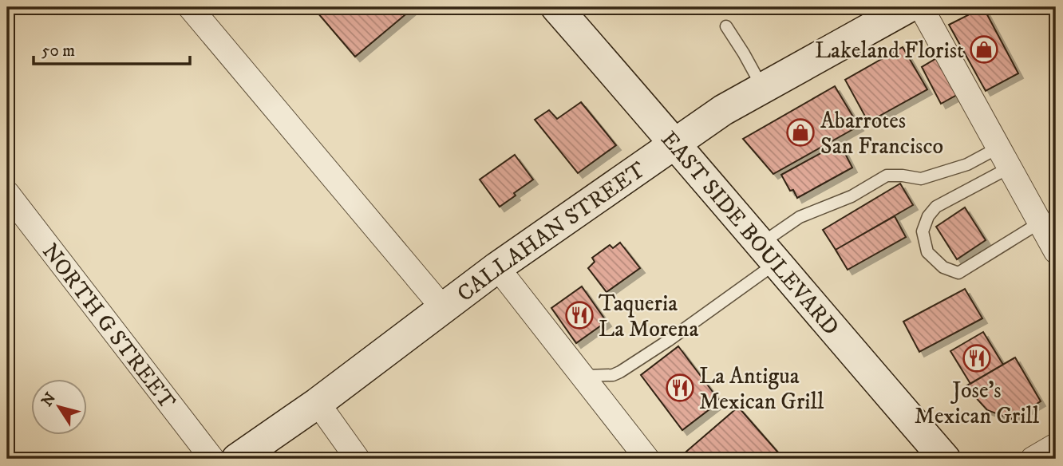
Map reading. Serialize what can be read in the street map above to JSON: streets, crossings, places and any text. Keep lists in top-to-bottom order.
{
  "streets": {
    "street": ["CALLAHAN STREET", "EAST SIDE BOULEVARD", "NORTH G STREET"]
  },
  "crossings": [
    ["CALLAHAN STREET", "EAST SIDE BOULEVARD"]
  ],
  "places": {
    "shop": ["Lakeland Florist", "Abarrotes San Francisco"],
    "restaurant": ["Taqueria La Morena", "Jose's Mexican Grill", "La Antigua Mexican Grill"]
  },
  "scale_bar": "50 m",
  "north": "top left"
}
